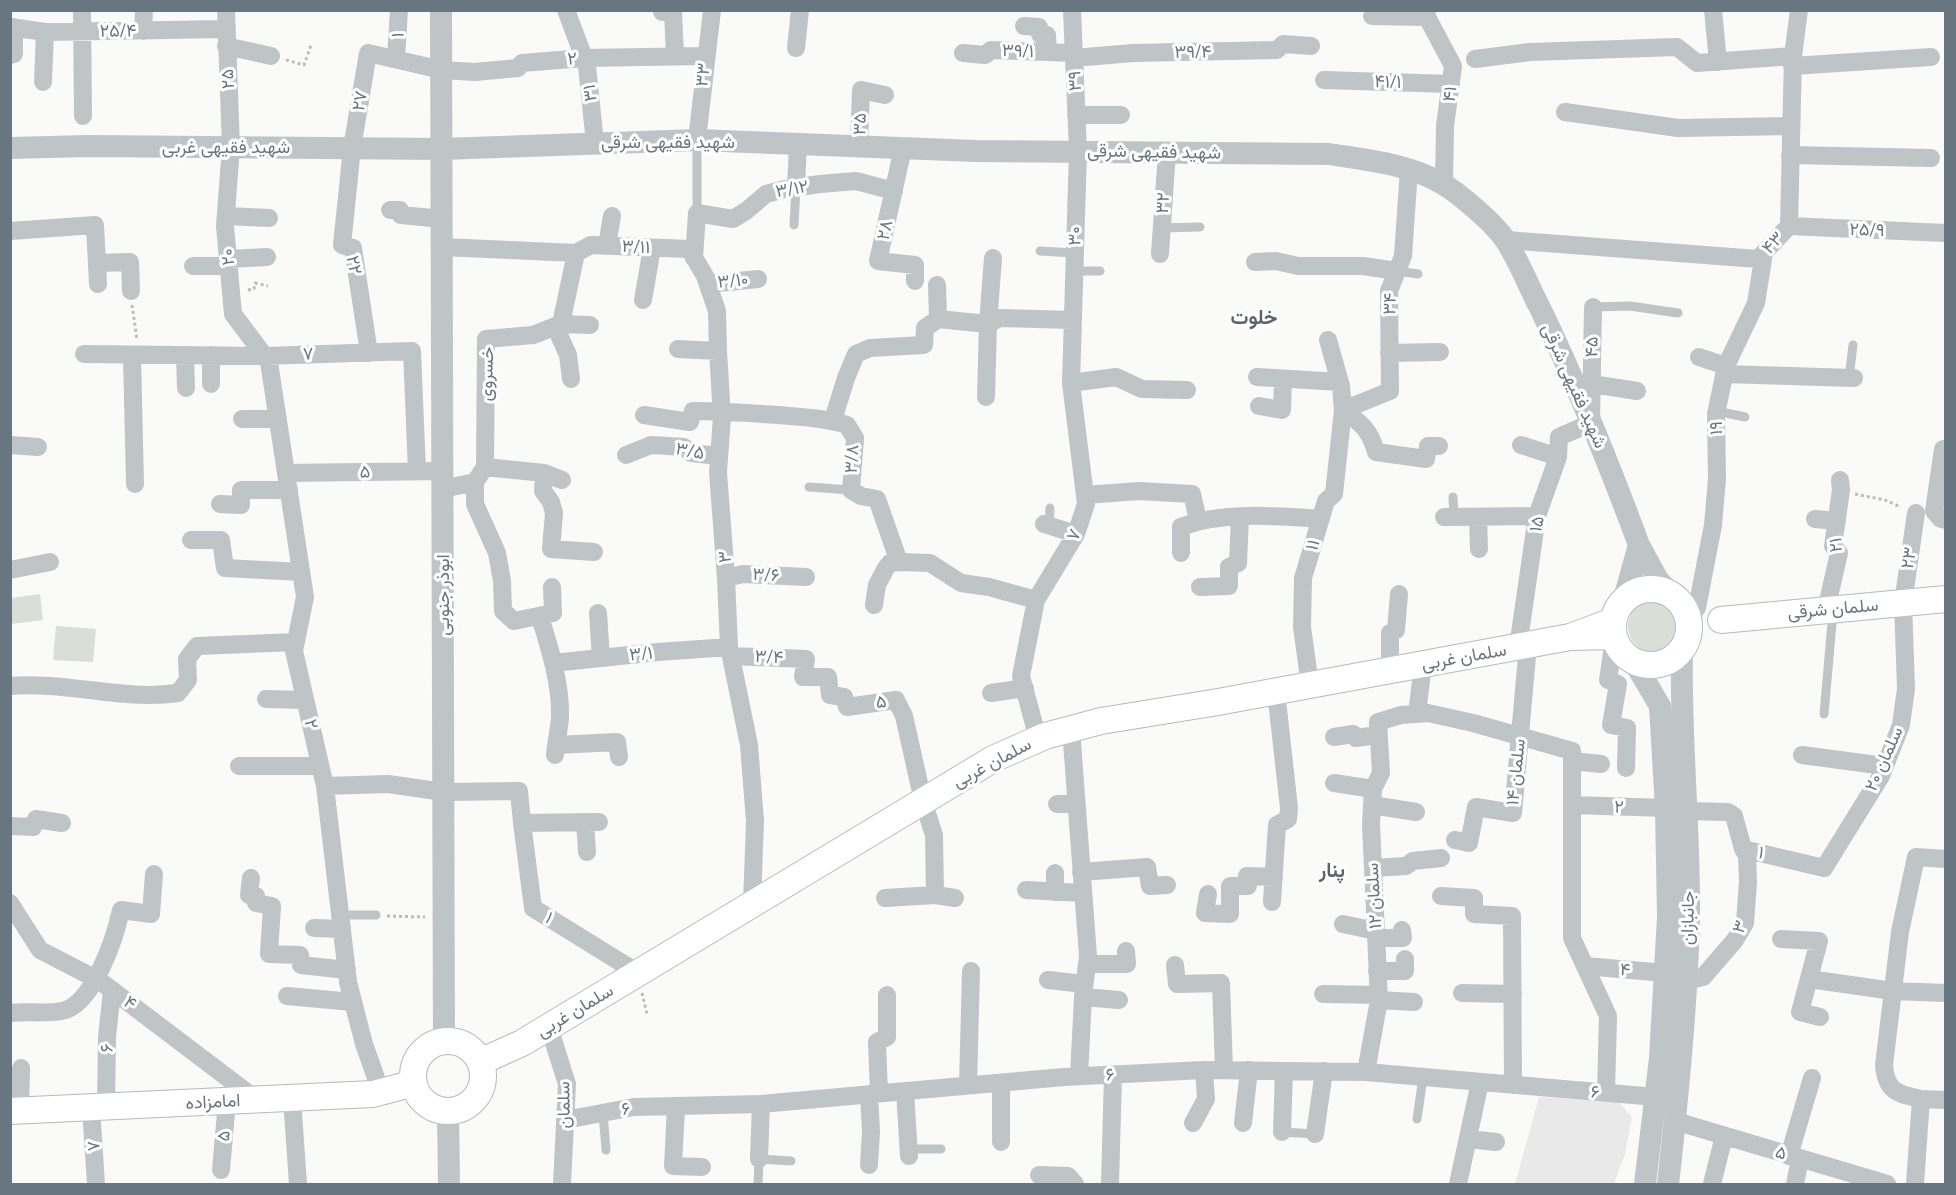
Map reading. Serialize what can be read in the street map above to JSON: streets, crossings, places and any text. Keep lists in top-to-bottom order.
{
  "streets": {
    "main road": ["سلمان شرقی", "سلمان غربی", "امامزاده"],
    "street": [
      "۲۵/۴",
      "۱",
      "۳۹/۱",
      "۳۹/۴",
      "۲",
      "۳۳",
      "۲۵",
      "۳۹",
      "۴۱/۱",
      "۳۱",
      "۴۱",
      "۲۷",
      "۳۵",
      "شهید فقیهی شرقی",
      "شهید فقیهی غربی",
      "۳/۱۲",
      "۳۲",
      "۲۸",
      "۲۵/۹",
      "۳۰",
      "۴۳",
      "۳/۱۱",
      "۲۰",
      "۲۲",
      "۳/۱۰",
      "۳۴",
      "۴۵",
      "۷",
      "خسروی",
      "۱۹",
      "۳/۵",
      "۳/۸",
      "۵",
      "۱۵",
      "۱۱",
      "۲۱",
      "۳",
      "۲۳",
      "۳/۶",
      "ابوذر جنوبی",
      "۳/۱",
      "۳/۴",
      "سلمان ۲۰",
      "سلمان ۱۴",
      "سلمان ۱۲",
      "جانبازان",
      "۴",
      "۶",
      "سلمان"
    ]
  },
  "crossings": [
    ["۲۵/۴", "۲۵"],
    ["۱", "۲"],
    ["۱", "۳"],
    ["۱", "سلمان غربی"],
    ["۱", "سلمان ۲۰"],
    ["۱", "جانبازان"],
    ["۳۹/۱", "۳۹/۴"],
    ["۳۹/۱", "۳۹"],
    ["۳۹/۴", "۳۹"],
    ["۲", "۳۳"],
    ["۲", "۳۱"],
    ["۲", "۲۷"],
    ["۲", "۲۰"],
    ["۲", "۷"],
    ["۲", "۵"],
    ["۲", "ابوذر جنوبی"],
    ["۲", "جانبازان"],
    ["۲", "امامزاده"],
    ["۳۳", "شهید فقیهی شرقی"],
    ["۲۵", "شهید فقیهی غربی"],
    ["۲۵", "۲۰"],
    ["۳۹", "شهید فقیهی شرقی"],
    ["۳۹", "۳۰"],
    ["۴۱/۱", "۴۱"],
    ["۳۱", "شهید فقیهی شرقی"],
    ["۴۱", "شهید فقیهی شرقی"],
    ["۲۷", "شهید فقیهی غربی"],
    ["۲۷", "۲۲"],
    ["۳۵", "شهید فقیهی شرقی"],
    ["شهید فقیهی شرقی", "شهید فقیهی غربی"],
    ["شهید فقیهی شرقی", "۳۲"],
    ["شهید فقیهی شرقی", "۲۸"],
    ["شهید فقیهی شرقی", "۳۰"],
    ["شهید فقیهی شرقی", "۴۳"],
    ["شهید فقیهی شرقی", "۳۴"],
    ["شهید فقیهی شرقی", "۴۵"],
    ["شهید فقیهی شرقی", "۱۹"],
    ["شهید فقیهی شرقی", "۱۵"],
    ["شهید فقیهی شرقی", "ابوذر جنوبی"],
    ["شهید فقیهی شرقی", "سلمان غربی"],
    ["شهید فقیهی شرقی", "جانبازان"],
    ["شهید فقیهی غربی", "۲۰"],
    ["شهید فقیهی غربی", "۲۲"],
    ["شهید فقیهی غربی", "ابوذر جنوبی"],
    ["۳/۱۲", "۲۸"],
    ["۲۵/۹", "۴۳"],
    ["۳۰", "۷"],
    ["۴۳", "۱۹"],
    ["۳/۱۱", "۳"],
    ["۳/۱۱", "ابوذر جنوبی"],
    ["۲۰", "۷"],
    ["۲۲", "۷"],
    ["۳/۱۰", "۳"],
    ["۳۴", "۱۱"],
    ["۴۵", "۱۵"],
    ["۷", "۵"],
    ["۷", "سلمان غربی"],
    ["۷", "۶"],
    ["۷", "امامزاده"],
    ["۱۹", "سلمان غربی"],
    ["۱۹", "جانبازان"],
    ["۳/۵", "۳"],
    ["۳/۸", "۳"],
    ["۵", "ابوذر جنوبی"],
    ["۵", "۳/۴"],
    ["۵", "سلمان غربی"],
    ["۵", "جانبازان"],
    ["۵", "امامزاده"],
    ["۱۵", "سلمان غربی"],
    ["۱۵", "سلمان ۱۴"],
    ["۱۱", "سلمان غربی"],
    ["۲۱", "سلمان شرقی"],
    ["۳", "۳/۶"],
    ["۳", "۳/۱"],
    ["۳", "۳/۴"],
    ["۳", "سلمان غربی"],
    ["۳", "جانبازان"],
    ["۳", "۴"],
    ["۲۳", "سلمان شرقی"],
    ["۲۳", "سلمان ۲۰"],
    ["ابوذر جنوبی", "سلمان غربی"],
    ["ابوذر جنوبی", "امامزاده"],
    ["سلمان شرقی", "سلمان ۲۰"],
    ["۳/۱", "۳/۴"],
    ["سلمان غربی", "سلمان ۱۴"],
    ["سلمان غربی", "جانبازان"],
    ["سلمان غربی", "امامزاده"],
    ["سلمان غربی", "سلمان"],
    ["سلمان ۱۲", "۶"],
    ["جانبازان", "۴"],
    ["جانبازان", "۶"],
    ["۴", "۶"],
    ["۴", "امامزاده"],
    ["۶", "امامزاده"],
    ["۶", "سلمان"]
  ],
  "districts": ["خلوت", "پنار"]
}
